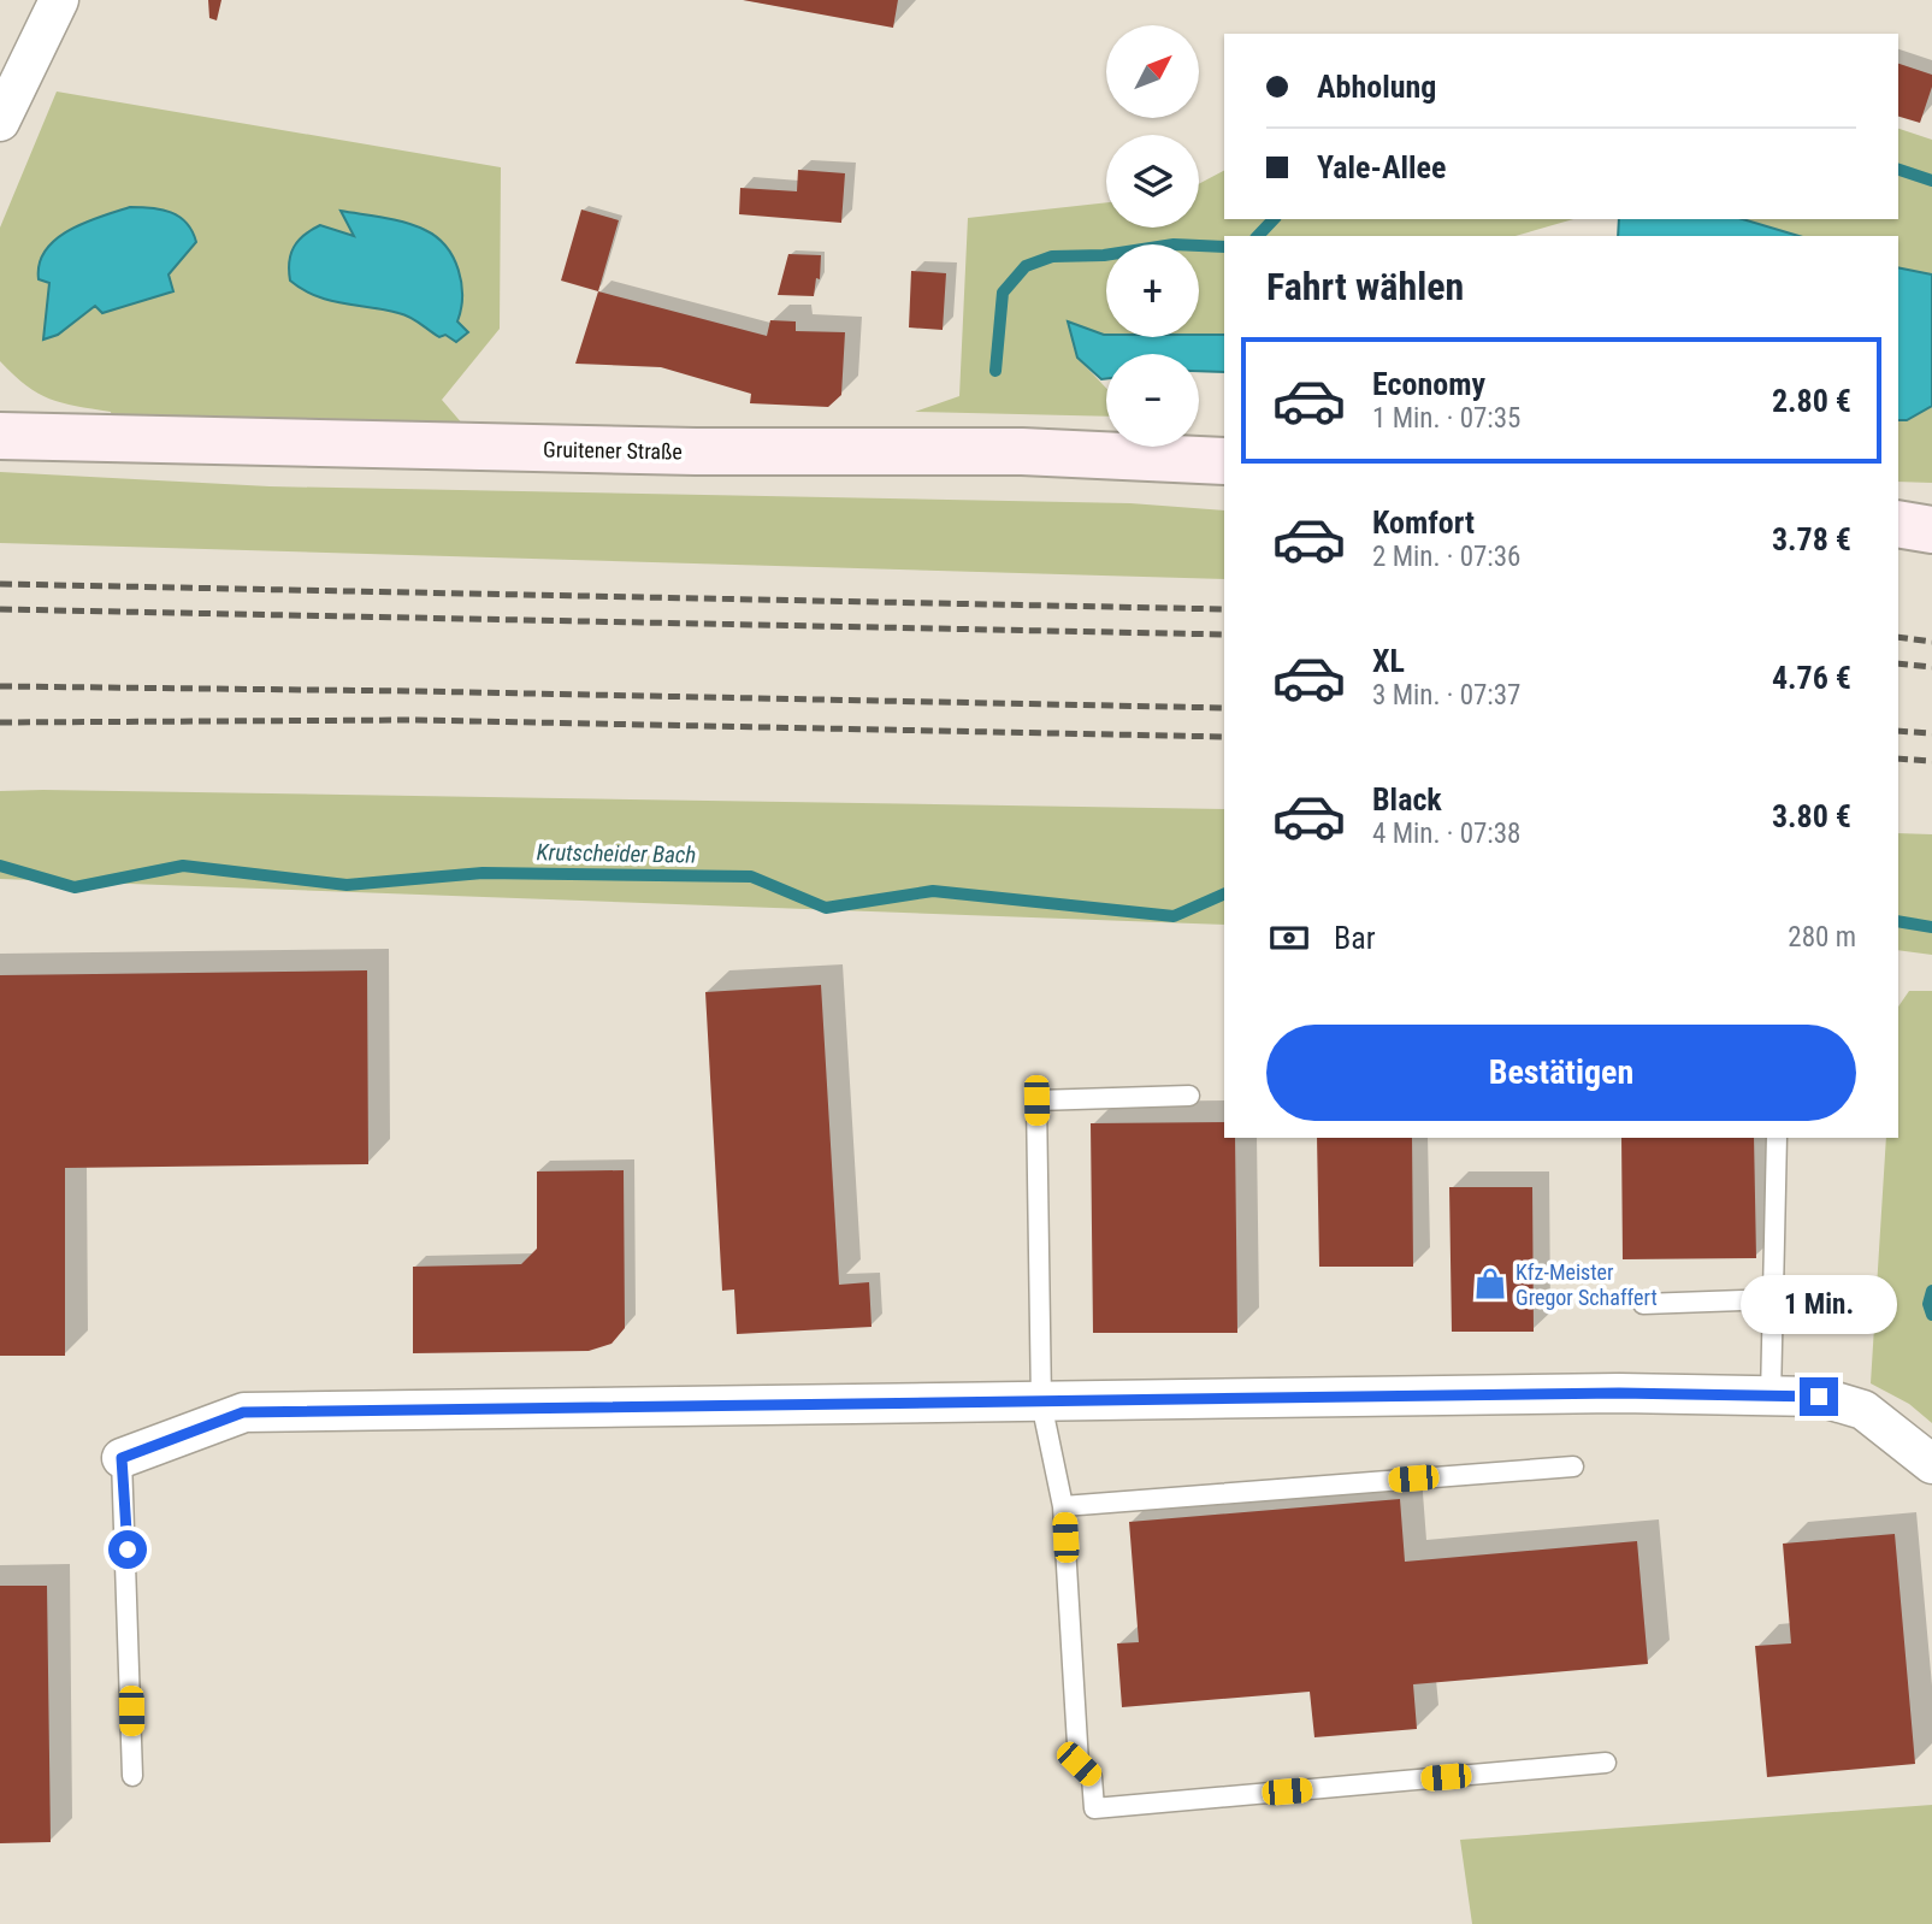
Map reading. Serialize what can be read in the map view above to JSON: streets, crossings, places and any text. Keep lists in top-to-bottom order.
{
  "streets": {
    "street": ["Gruitener Straße"]
  },
  "water": ["Krutscheider Bach"],
  "places": {
    "shop": ["Kfz-Meister Gregor Schaffert"]
  },
  "north": "top right",
  "page": {
    "map_buttons": ["+", "−"],
    "banner": ["Abholung", "Yale-Allee"],
    "heading": "Fahrt wählen",
    "list": [
      {
        "name": "Economy",
        "note": "1 Min. · 07:35",
        "value": "2.80 €"
      },
      {
        "name": "Komfort",
        "note": "2 Min. · 07:36",
        "value": "3.78 €"
      },
      {
        "name": "XL",
        "note": "3 Min. · 07:37",
        "value": "4.76 €"
      },
      {
        "name": "Black",
        "note": "4 Min. · 07:38",
        "value": "3.80 €"
      }
    ],
    "pay": ["Bar", "280 m"],
    "buttons": "Bestätigen",
    "bubble": "1 Min."
  }
}
